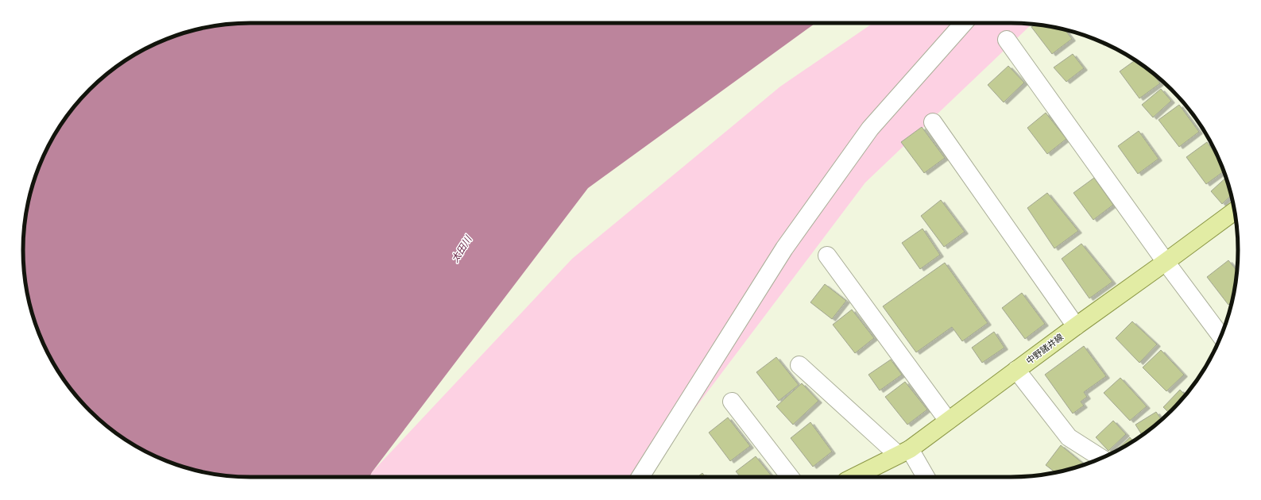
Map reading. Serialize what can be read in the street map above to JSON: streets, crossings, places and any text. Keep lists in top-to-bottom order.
{
  "streets": {
    "main road": ["中野諸井線"]
  },
  "water": ["太田川"]
}
